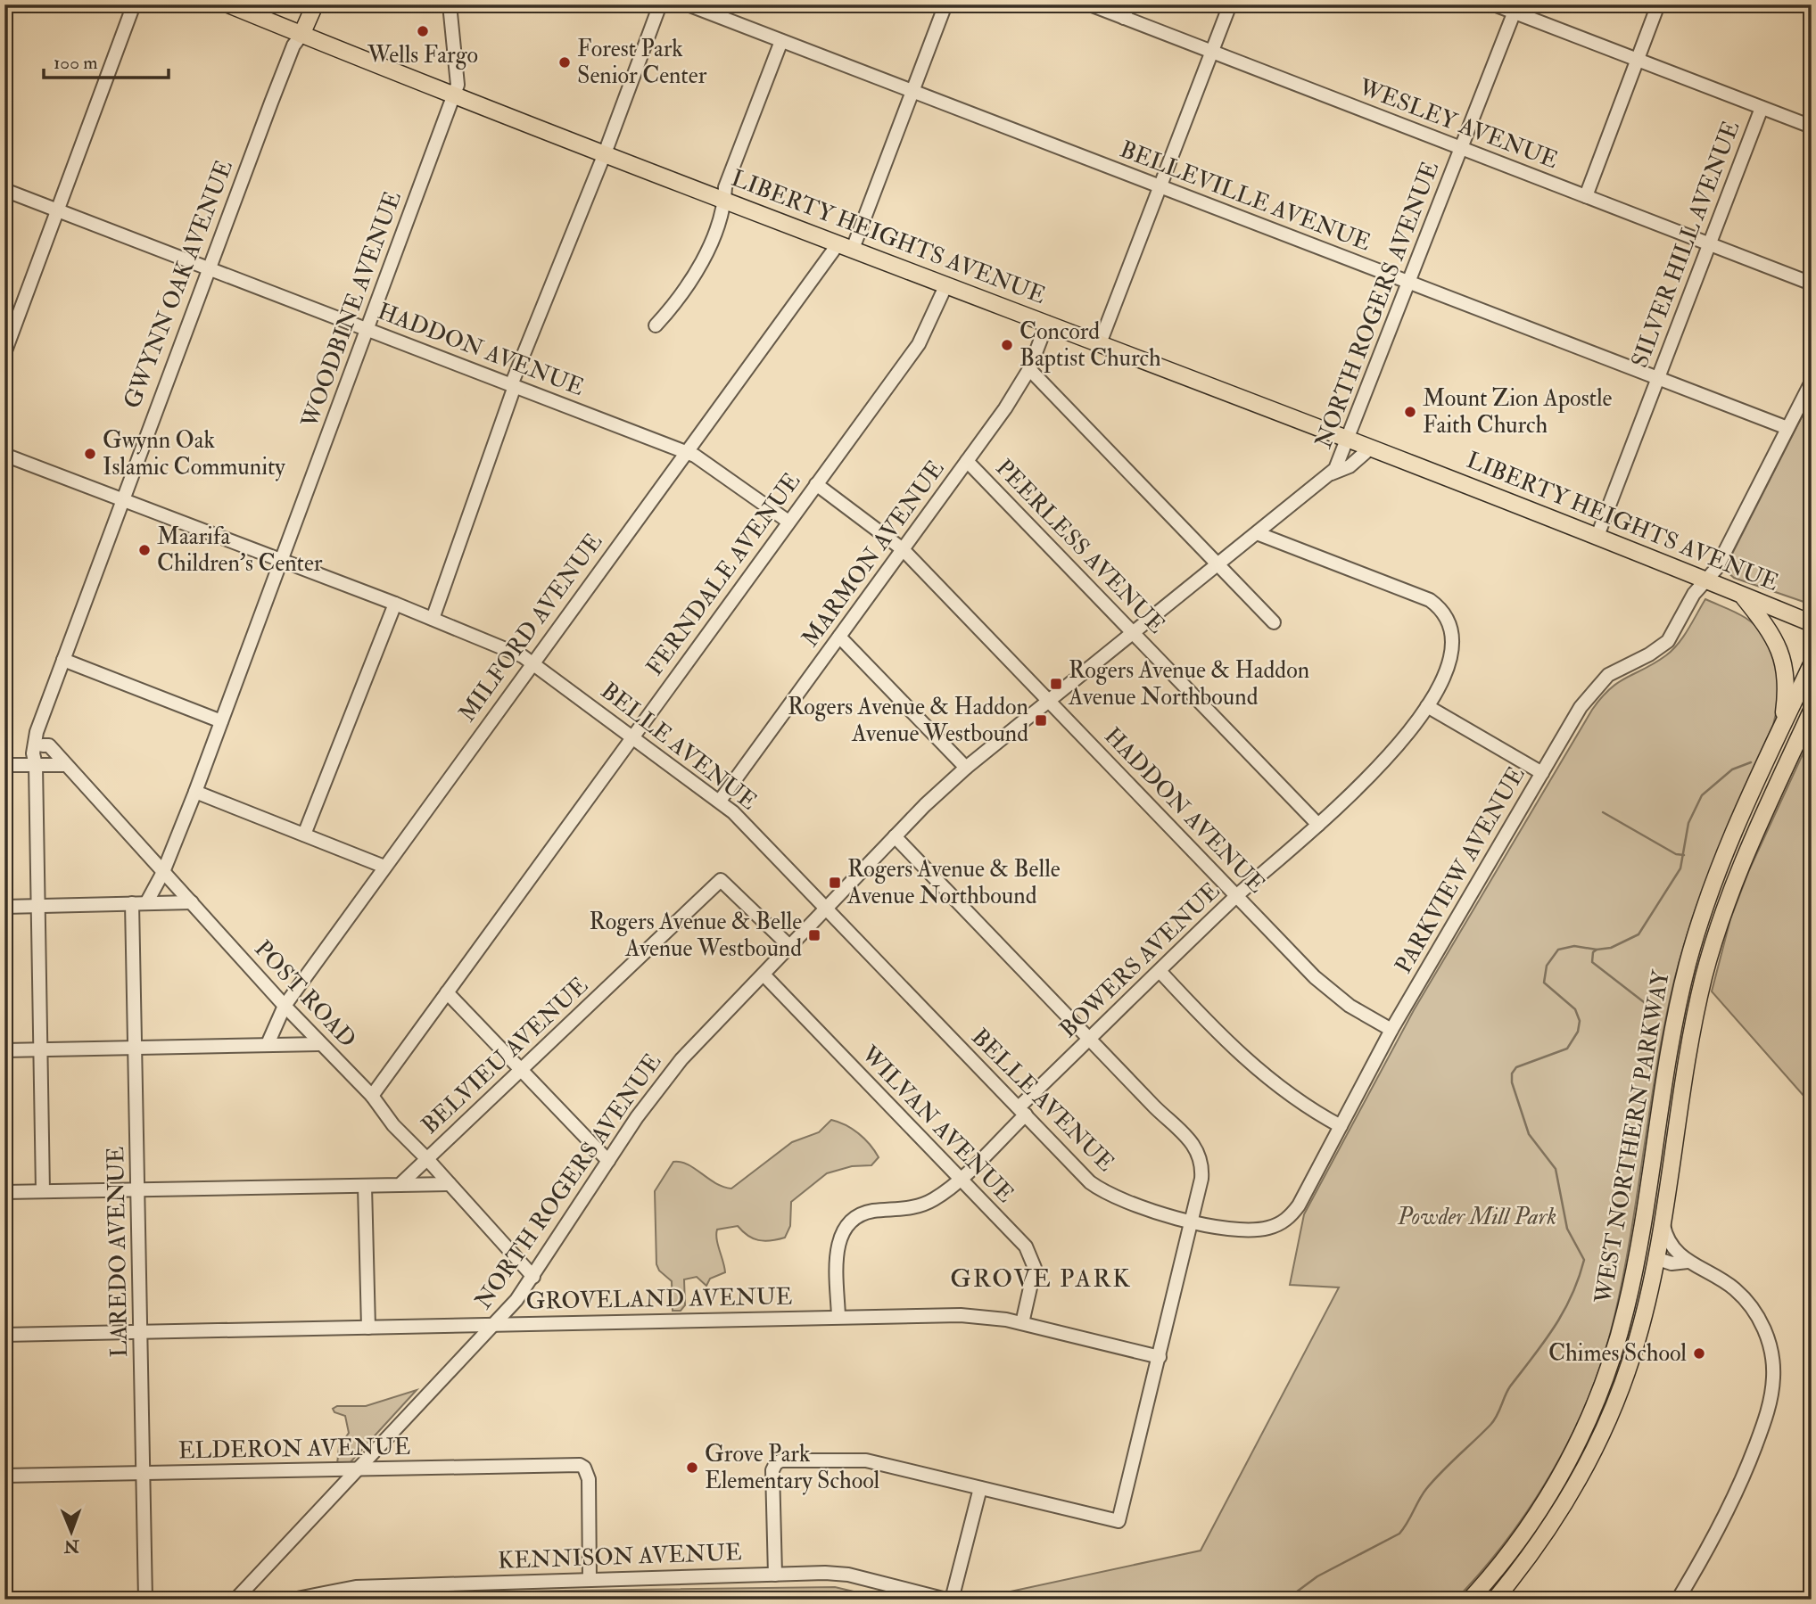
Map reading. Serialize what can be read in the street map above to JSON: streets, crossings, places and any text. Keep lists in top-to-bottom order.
{
  "streets": {
    "main road": ["LIBERTY HEIGHTS AVENUE", "GWYNN OAK AVENUE", "WEST NORTHERN PARKWAY"],
    "street": [
      "WESLEY AVENUE",
      "BELLEVILLE AVENUE",
      "SILVER HILL AVENUE",
      "NORTH ROGERS AVENUE",
      "WOODBINE AVENUE",
      "HADDON AVENUE",
      "PEERLESS AVENUE",
      "MARMON AVENUE",
      "FERNDALE AVENUE",
      "MILFORD AVENUE",
      "BELLE AVENUE",
      "PARKVIEW AVENUE",
      "BOWERS AVENUE",
      "POST ROAD",
      "BELVIEU AVENUE",
      "WILVAN AVENUE",
      "LAREDO AVENUE",
      "GROVELAND AVENUE",
      "ELDERON AVENUE",
      "KENNISON AVENUE"
    ]
  },
  "crossings": [
    ["WESLEY AVENUE", "SILVER HILL AVENUE"],
    ["WESLEY AVENUE", "NORTH ROGERS AVENUE"],
    ["BELLEVILLE AVENUE", "SILVER HILL AVENUE"],
    ["BELLEVILLE AVENUE", "NORTH ROGERS AVENUE"],
    ["BELLEVILLE AVENUE", "MILFORD AVENUE"],
    ["BELLEVILLE AVENUE", "PARKVIEW AVENUE"],
    ["LIBERTY HEIGHTS AVENUE", "SILVER HILL AVENUE"],
    ["LIBERTY HEIGHTS AVENUE", "GWYNN OAK AVENUE"],
    ["LIBERTY HEIGHTS AVENUE", "NORTH ROGERS AVENUE"],
    ["LIBERTY HEIGHTS AVENUE", "WOODBINE AVENUE"],
    ["LIBERTY HEIGHTS AVENUE", "MARMON AVENUE"],
    ["LIBERTY HEIGHTS AVENUE", "FERNDALE AVENUE"],
    ["LIBERTY HEIGHTS AVENUE", "MILFORD AVENUE"],
    ["LIBERTY HEIGHTS AVENUE", "PARKVIEW AVENUE"],
    ["GWYNN OAK AVENUE", "HADDON AVENUE"],
    ["GWYNN OAK AVENUE", "BELLE AVENUE"],
    ["GWYNN OAK AVENUE", "POST ROAD"],
    ["NORTH ROGERS AVENUE", "HADDON AVENUE"],
    ["NORTH ROGERS AVENUE", "PEERLESS AVENUE"],
    ["NORTH ROGERS AVENUE", "BELLE AVENUE"],
    ["NORTH ROGERS AVENUE", "BOWERS AVENUE"],
    ["NORTH ROGERS AVENUE", "POST ROAD"],
    ["NORTH ROGERS AVENUE", "BELVIEU AVENUE"],
    ["NORTH ROGERS AVENUE", "WILVAN AVENUE"],
    ["NORTH ROGERS AVENUE", "GROVELAND AVENUE"],
    ["NORTH ROGERS AVENUE", "ELDERON AVENUE"],
    ["WOODBINE AVENUE", "HADDON AVENUE"],
    ["WOODBINE AVENUE", "BELLE AVENUE"],
    ["WOODBINE AVENUE", "POST ROAD"],
    ["HADDON AVENUE", "MARMON AVENUE"],
    ["HADDON AVENUE", "FERNDALE AVENUE"],
    ["HADDON AVENUE", "MILFORD AVENUE"],
    ["HADDON AVENUE", "PARKVIEW AVENUE"],
    ["HADDON AVENUE", "BOWERS AVENUE"],
    ["PEERLESS AVENUE", "MARMON AVENUE"],
    ["PEERLESS AVENUE", "BOWERS AVENUE"],
    ["MARMON AVENUE", "BELLE AVENUE"],
    ["FERNDALE AVENUE", "BELLE AVENUE"],
    ["FERNDALE AVENUE", "POST ROAD"],
    ["MILFORD AVENUE", "BELLE AVENUE"],
    ["MILFORD AVENUE", "POST ROAD"],
    ["BELLE AVENUE", "PARKVIEW AVENUE"],
    ["BELLE AVENUE", "BOWERS AVENUE"],
    ["BOWERS AVENUE", "WILVAN AVENUE"],
    ["BOWERS AVENUE", "GROVELAND AVENUE"],
    ["POST ROAD", "BELVIEU AVENUE"],
    ["WILVAN AVENUE", "GROVELAND AVENUE"],
    ["LAREDO AVENUE", "GROVELAND AVENUE"],
    ["LAREDO AVENUE", "ELDERON AVENUE"],
    ["ELDERON AVENUE", "KENNISON AVENUE"]
  ],
  "districts": ["GROVE PARK"],
  "parks": ["Powder Mill Park"],
  "places": {
    "other": [
      "Wells Fargo",
      "Forest Park Senior Center",
      "Concord Baptist Church",
      "Mount Zion Apostle Faith Church",
      "Gwynn Oak Islamic Community",
      "Maarifa Children's Center",
      "Chimes School",
      "Grove Park Elementary School"
    ],
    "transit": [
      "Rogers Avenue & Haddon Avenue Northbound",
      "Rogers Avenue & Haddon Avenue Westbound",
      "Rogers Avenue & Belle Avenue Northbound",
      "Rogers Avenue & Belle Avenue Westbound"
    ]
  },
  "scale_bar": "100 m",
  "north": "bottom"
}
